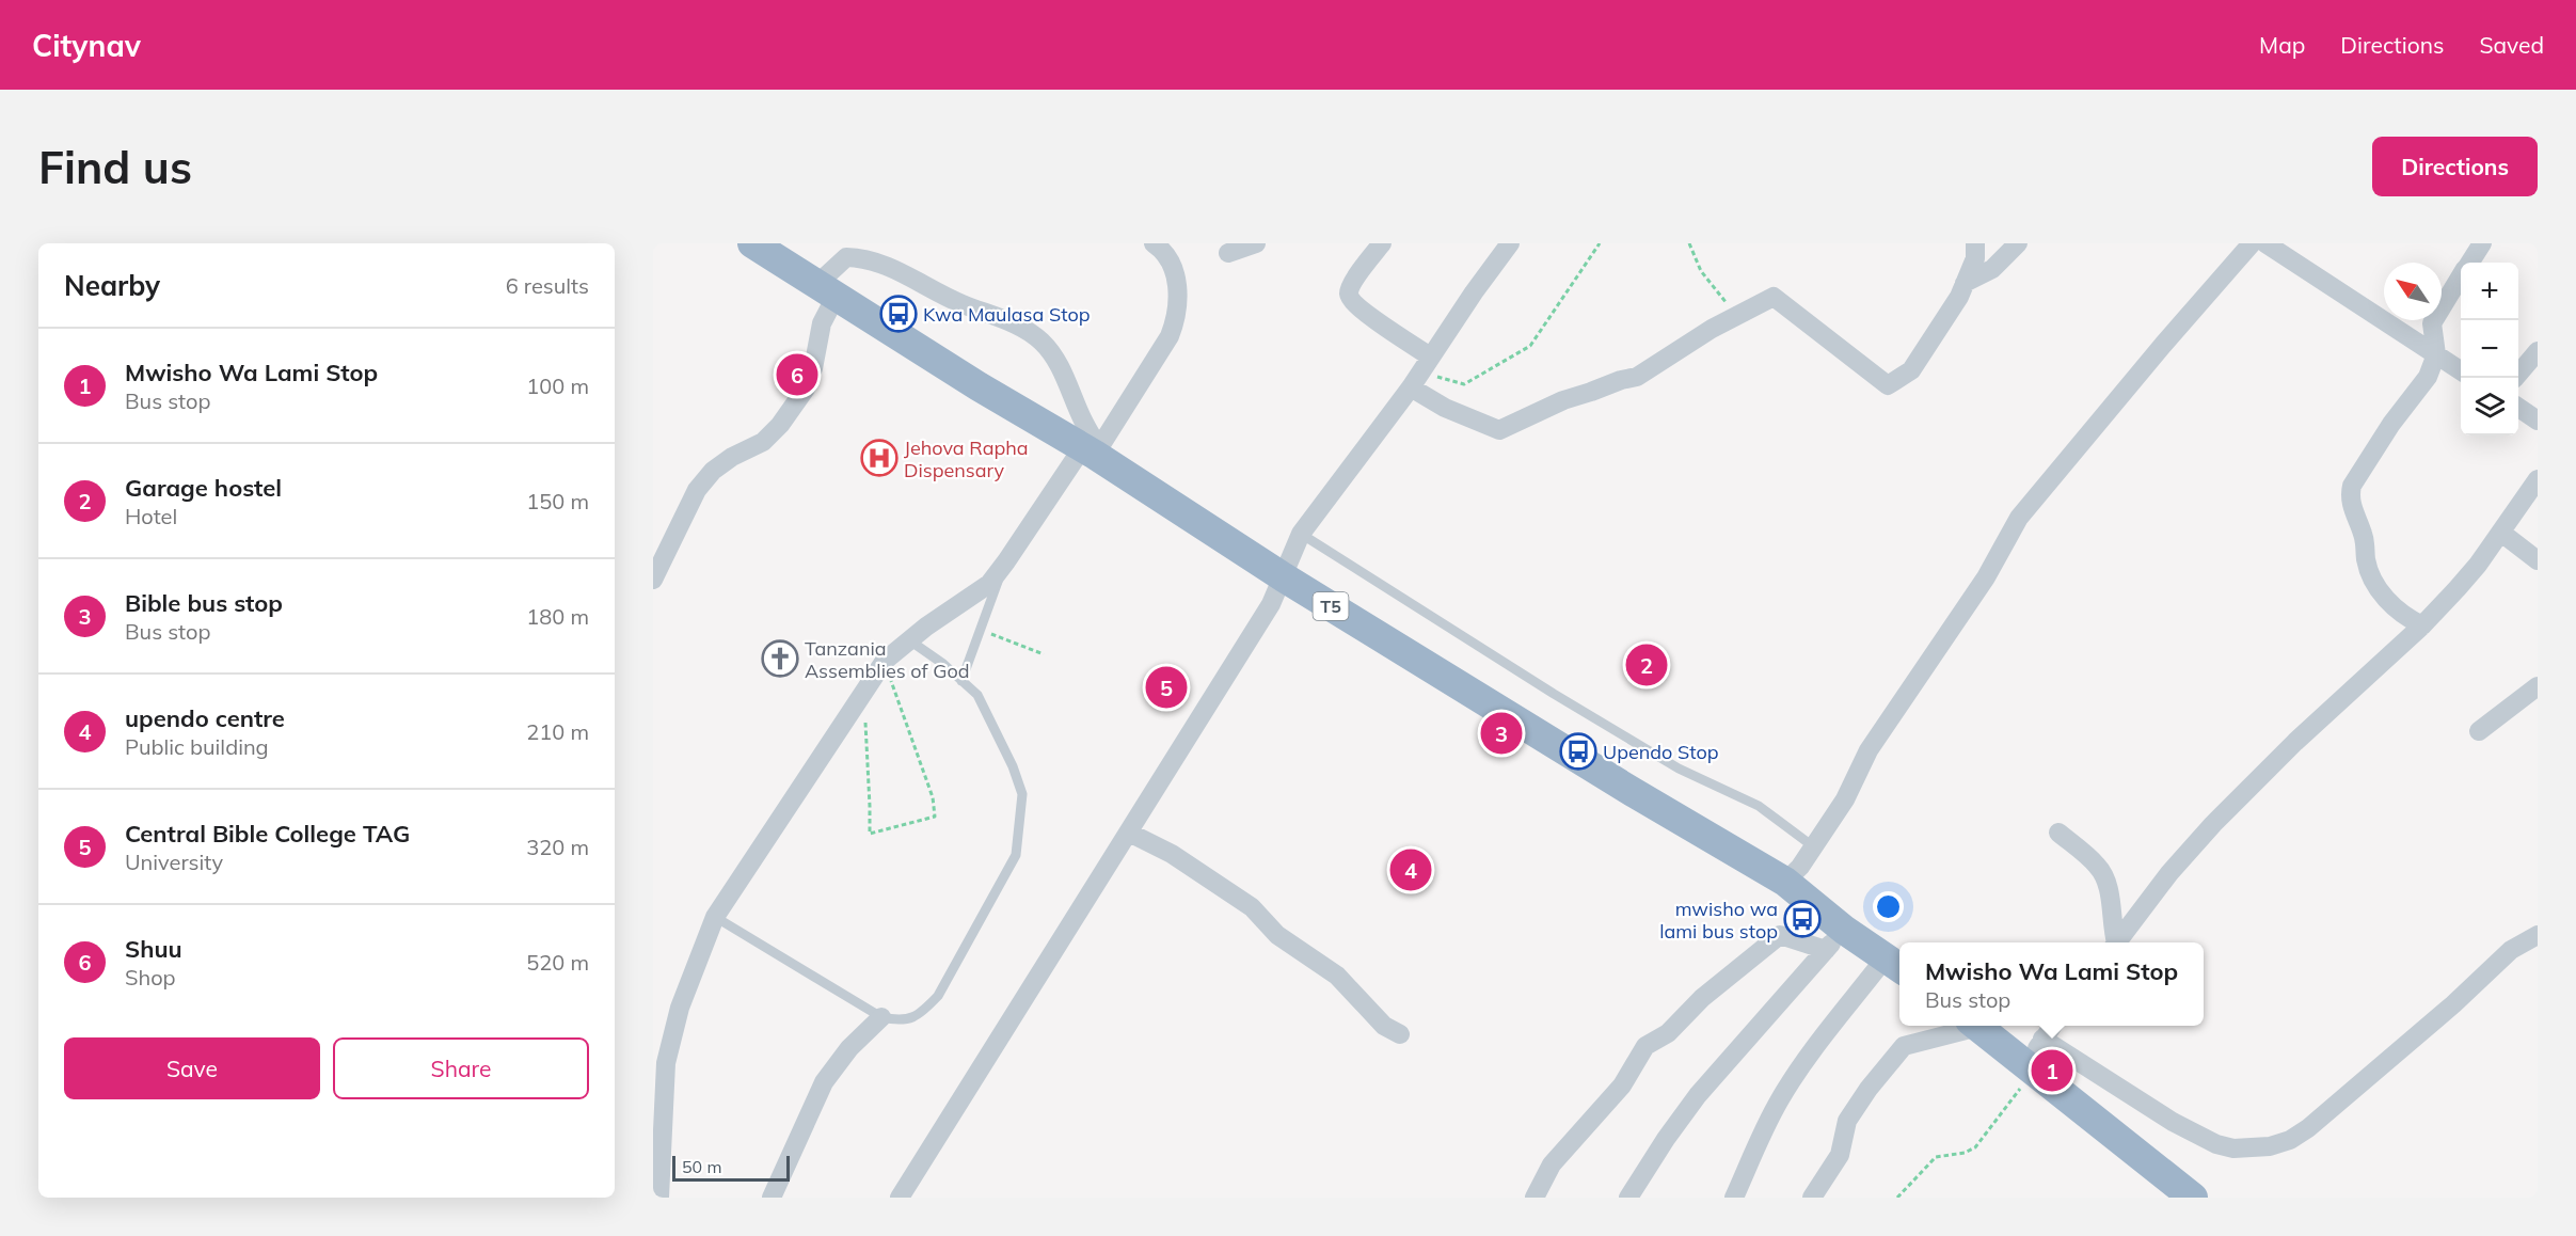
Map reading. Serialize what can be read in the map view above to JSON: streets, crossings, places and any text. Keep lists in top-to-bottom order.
{
  "streets": {
    "highway": ["T5"]
  },
  "places": {
    "bus stop": ["Kwa Maulasa Stop", "Upendo Stop", "mwisho wa lami bus stop"],
    "hospital": ["Jehova Rapha Dispensary"],
    "church": ["Tanzania Assemblies of God"]
  },
  "scale_bar": "50 m",
  "north": "top left",
  "page": {
    "header": "Citynav",
    "nav": ["Map", "Directions", "Saved"],
    "buttons": [
      "Directions",
      ["Save", "Share"]
    ],
    "title": "Find us",
    "heading": ["Nearby", "6 results"],
    "map_buttons": ["+", "−"],
    "list": [
      {
        "mark": "1",
        "name": "Mwisho Wa Lami Stop",
        "note": "Bus stop",
        "value": "100 m"
      },
      {
        "mark": "2",
        "name": "Garage hostel",
        "note": "Hotel",
        "value": "150 m"
      },
      {
        "mark": "3",
        "name": "Bible bus stop",
        "note": "Bus stop",
        "value": "180 m"
      },
      {
        "mark": "4",
        "name": "upendo centre",
        "note": "Public building",
        "value": "210 m"
      },
      {
        "mark": "5",
        "name": "Central Bible College TAG",
        "note": "University",
        "value": "320 m"
      },
      {
        "mark": "6",
        "name": "Shuu",
        "note": "Shop",
        "value": "520 m"
      }
    ],
    "pins": [
      "6",
      "2",
      "5",
      "3",
      "4",
      "1"
    ],
    "popup": ["Mwisho Wa Lami Stop", "Bus stop"],
    "scale": "50 m"
  }
}
